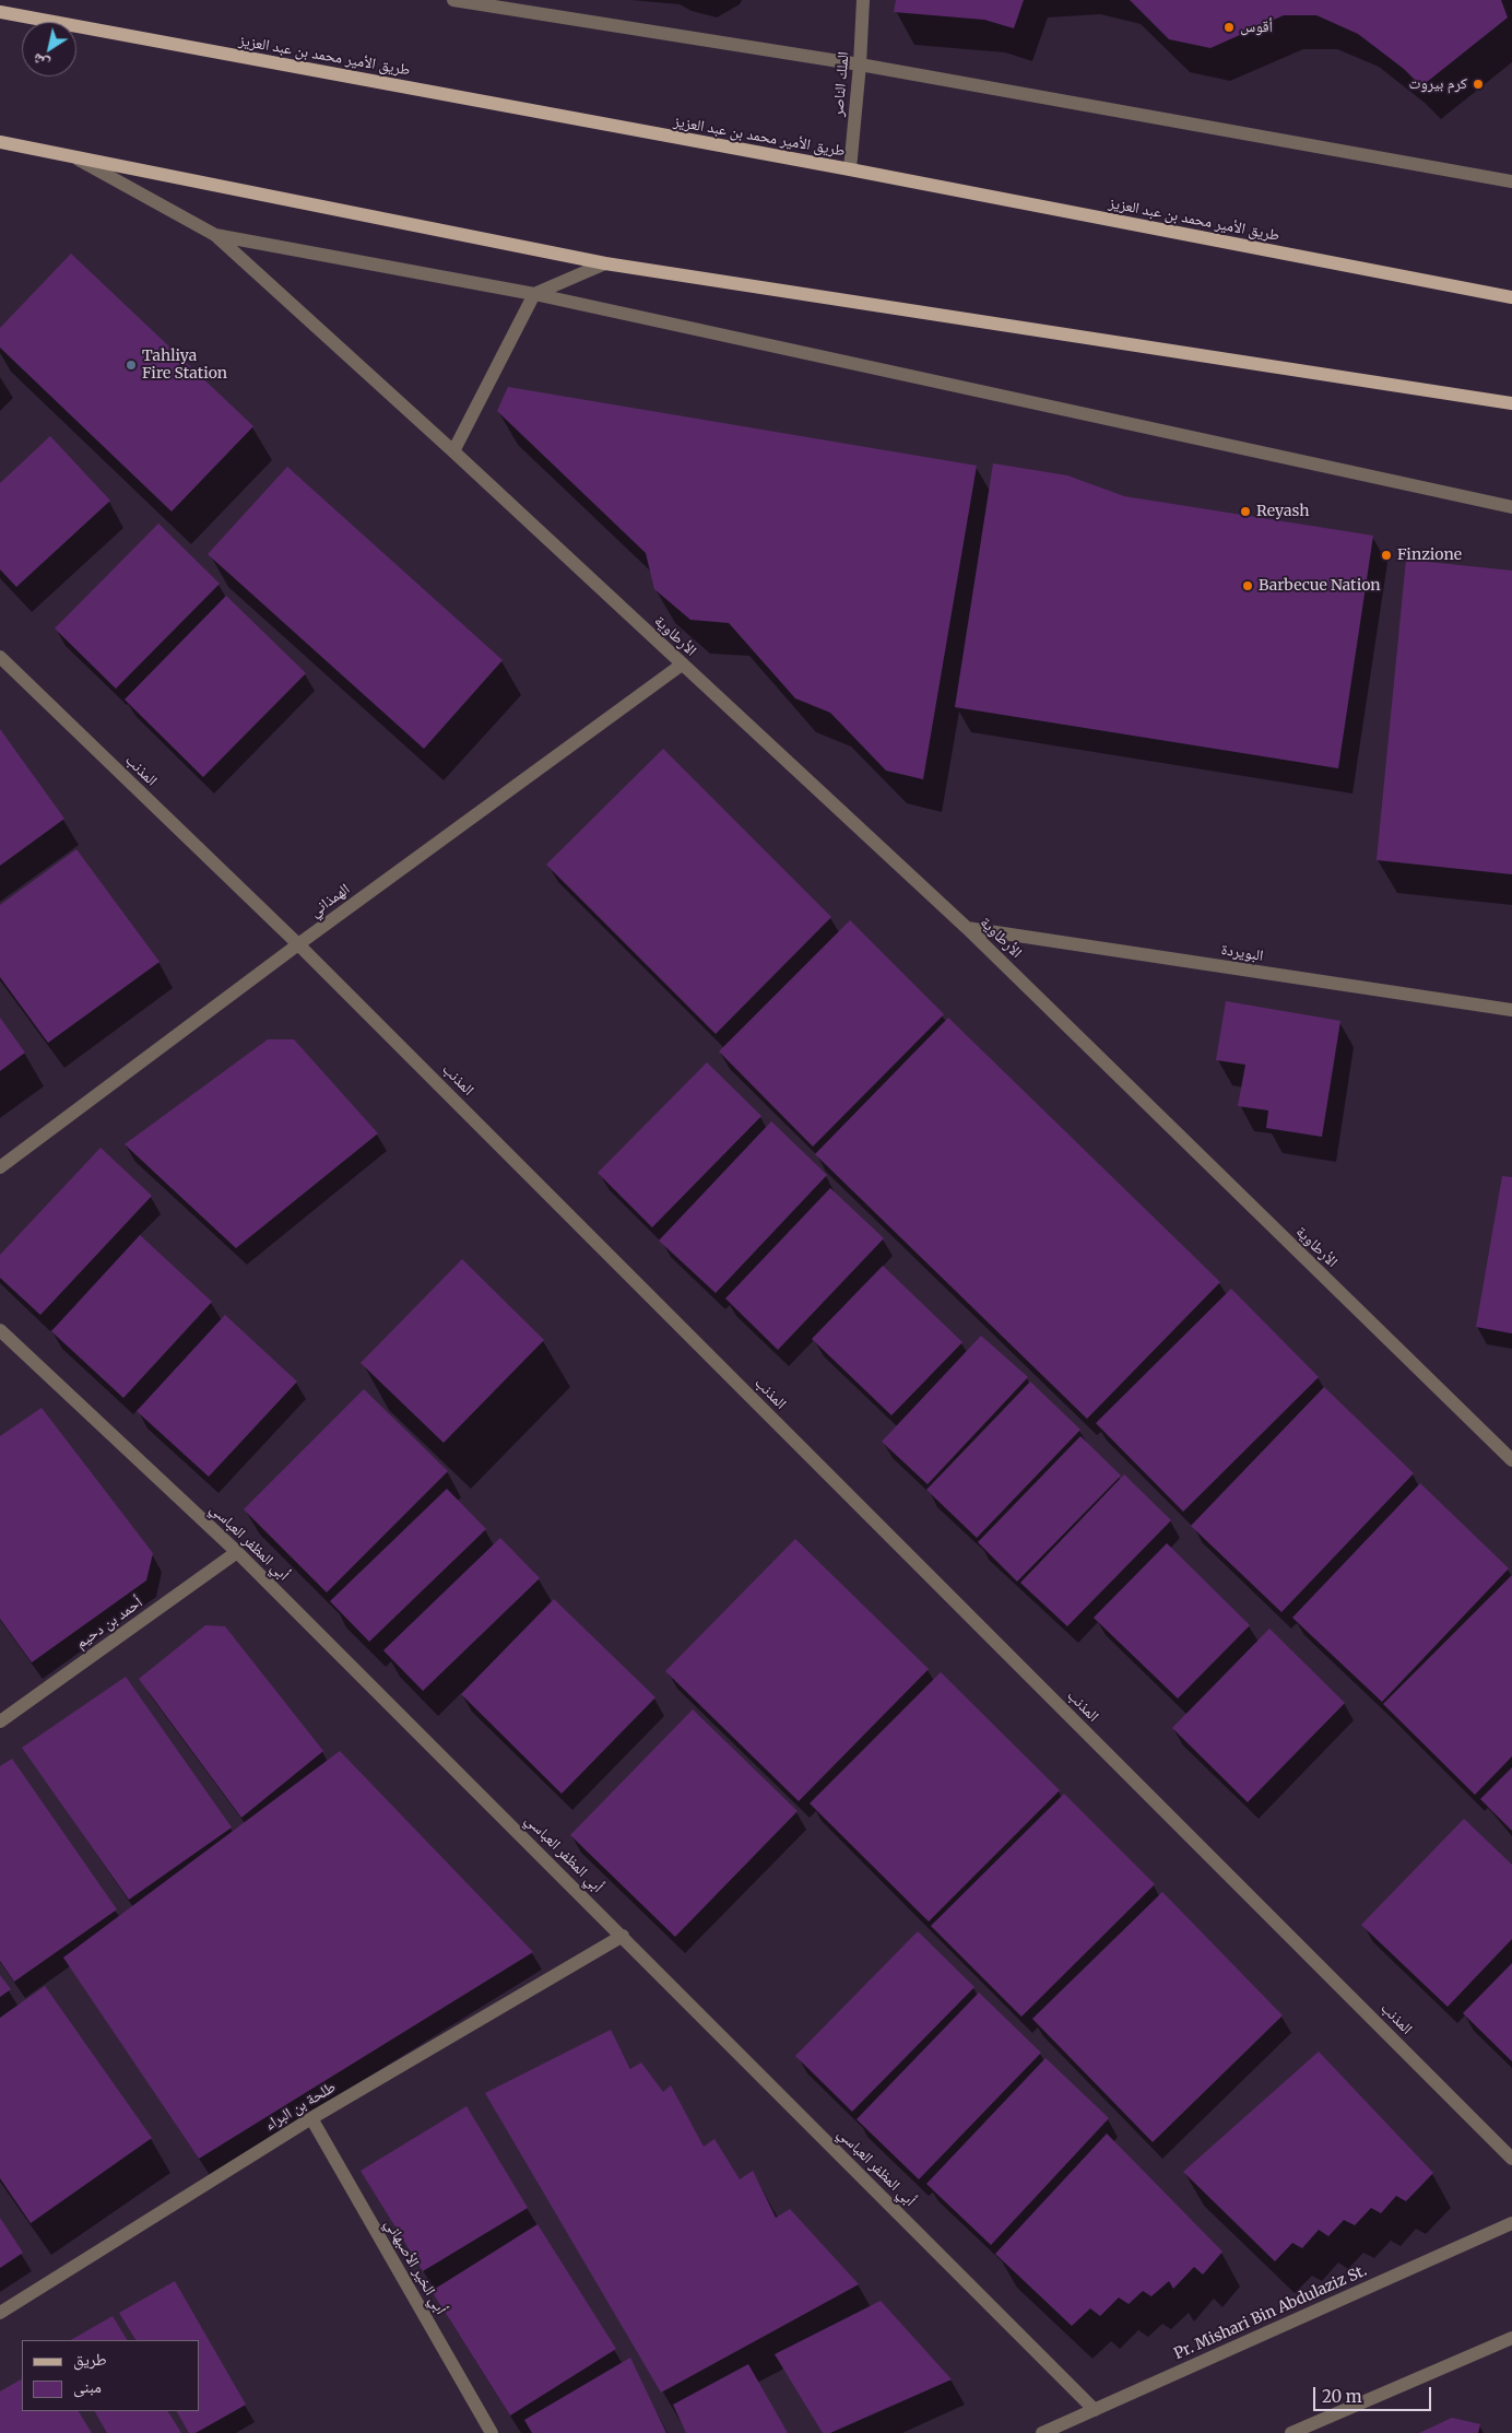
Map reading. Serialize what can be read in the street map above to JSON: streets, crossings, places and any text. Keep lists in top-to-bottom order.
{
  "streets": {
    "main road": ["طريق الأمير محمد بن عبد العزيز"],
    "street": [
      "الملك الناصر",
      "الأرطاوية",
      "المذنب",
      "الهمذاني",
      "البويردة",
      "أبي المظفر العباسي",
      "أحمد بن دحيم",
      "طلحة بن البراء",
      "أبي الخير الأصبهاني",
      "Pr. Mishari Bin Abdulaziz St."
    ]
  },
  "crossings": [
    ["طريق الأمير محمد بن عبد العزيز", "الملك الناصر"],
    ["الأرطاوية", "الهمذاني"],
    ["الأرطاوية", "البويردة"],
    ["المذنب", "الهمذاني"],
    ["أبي المظفر العباسي", "أحمد بن دحيم"],
    ["أبي المظفر العباسي", "طلحة بن البراء"],
    ["أبي المظفر العباسي", "Pr. Mishari Bin Abdulaziz St."],
    ["طلحة بن البراء", "أبي الخير الأصبهاني"]
  ],
  "places": [
    "أقوس",
    "كرم بيروت",
    "Tahliya Fire Station",
    "Reyash",
    "Finzione",
    "Barbecue Nation"
  ],
  "legend": ["طريق", "مبنى"],
  "scale_bar": "20 m",
  "north": "bottom left"
}
